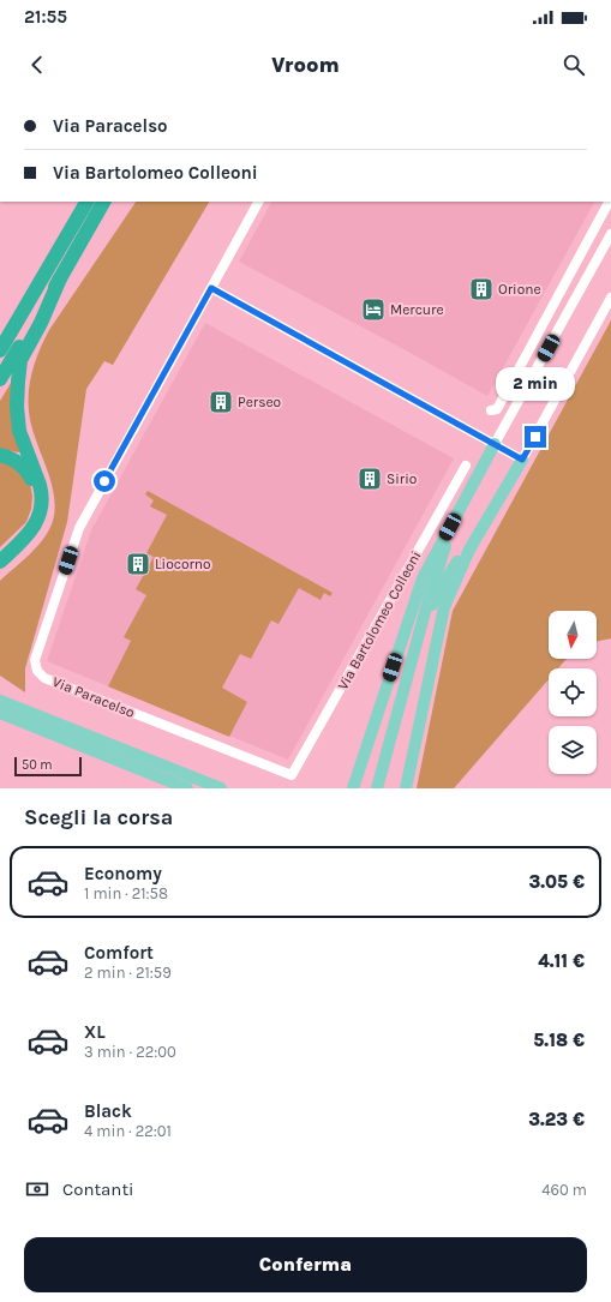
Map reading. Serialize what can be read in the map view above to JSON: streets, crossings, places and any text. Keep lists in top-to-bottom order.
{
  "streets": {
    "street": ["Via Bartolomeo Colleoni", "Via Paracelso"]
  },
  "crossings": [
    ["Via Bartolomeo Colleoni", "Via Paracelso"]
  ],
  "places": {
    "building": [
      "Orione",
      "Perseo",
      "Sirio",
      "Liocorno"
    ],
    "hotel": ["Mercure"]
  },
  "scale_bar": "50 m",
  "north": "bottom",
  "page": {
    "status": "21:55",
    "header": "Vroom",
    "banner": ["Via Paracelso", "Via Bartolomeo Colleoni"],
    "bubble": "2 min",
    "scale": "50 m",
    "heading": "Scegli la corsa",
    "list": [
      {
        "name": "Economy",
        "note": "1 min · 21:58",
        "value": "3.05 €"
      },
      {
        "name": "Comfort",
        "note": "2 min · 21:59",
        "value": "4.11 €"
      },
      {
        "name": "XL",
        "note": "3 min · 22:00",
        "value": "5.18 €"
      },
      {
        "name": "Black",
        "note": "4 min · 22:01",
        "value": "3.23 €"
      }
    ],
    "pay": ["Contanti", "460 m"],
    "buttons": "Conferma"
  }
}
